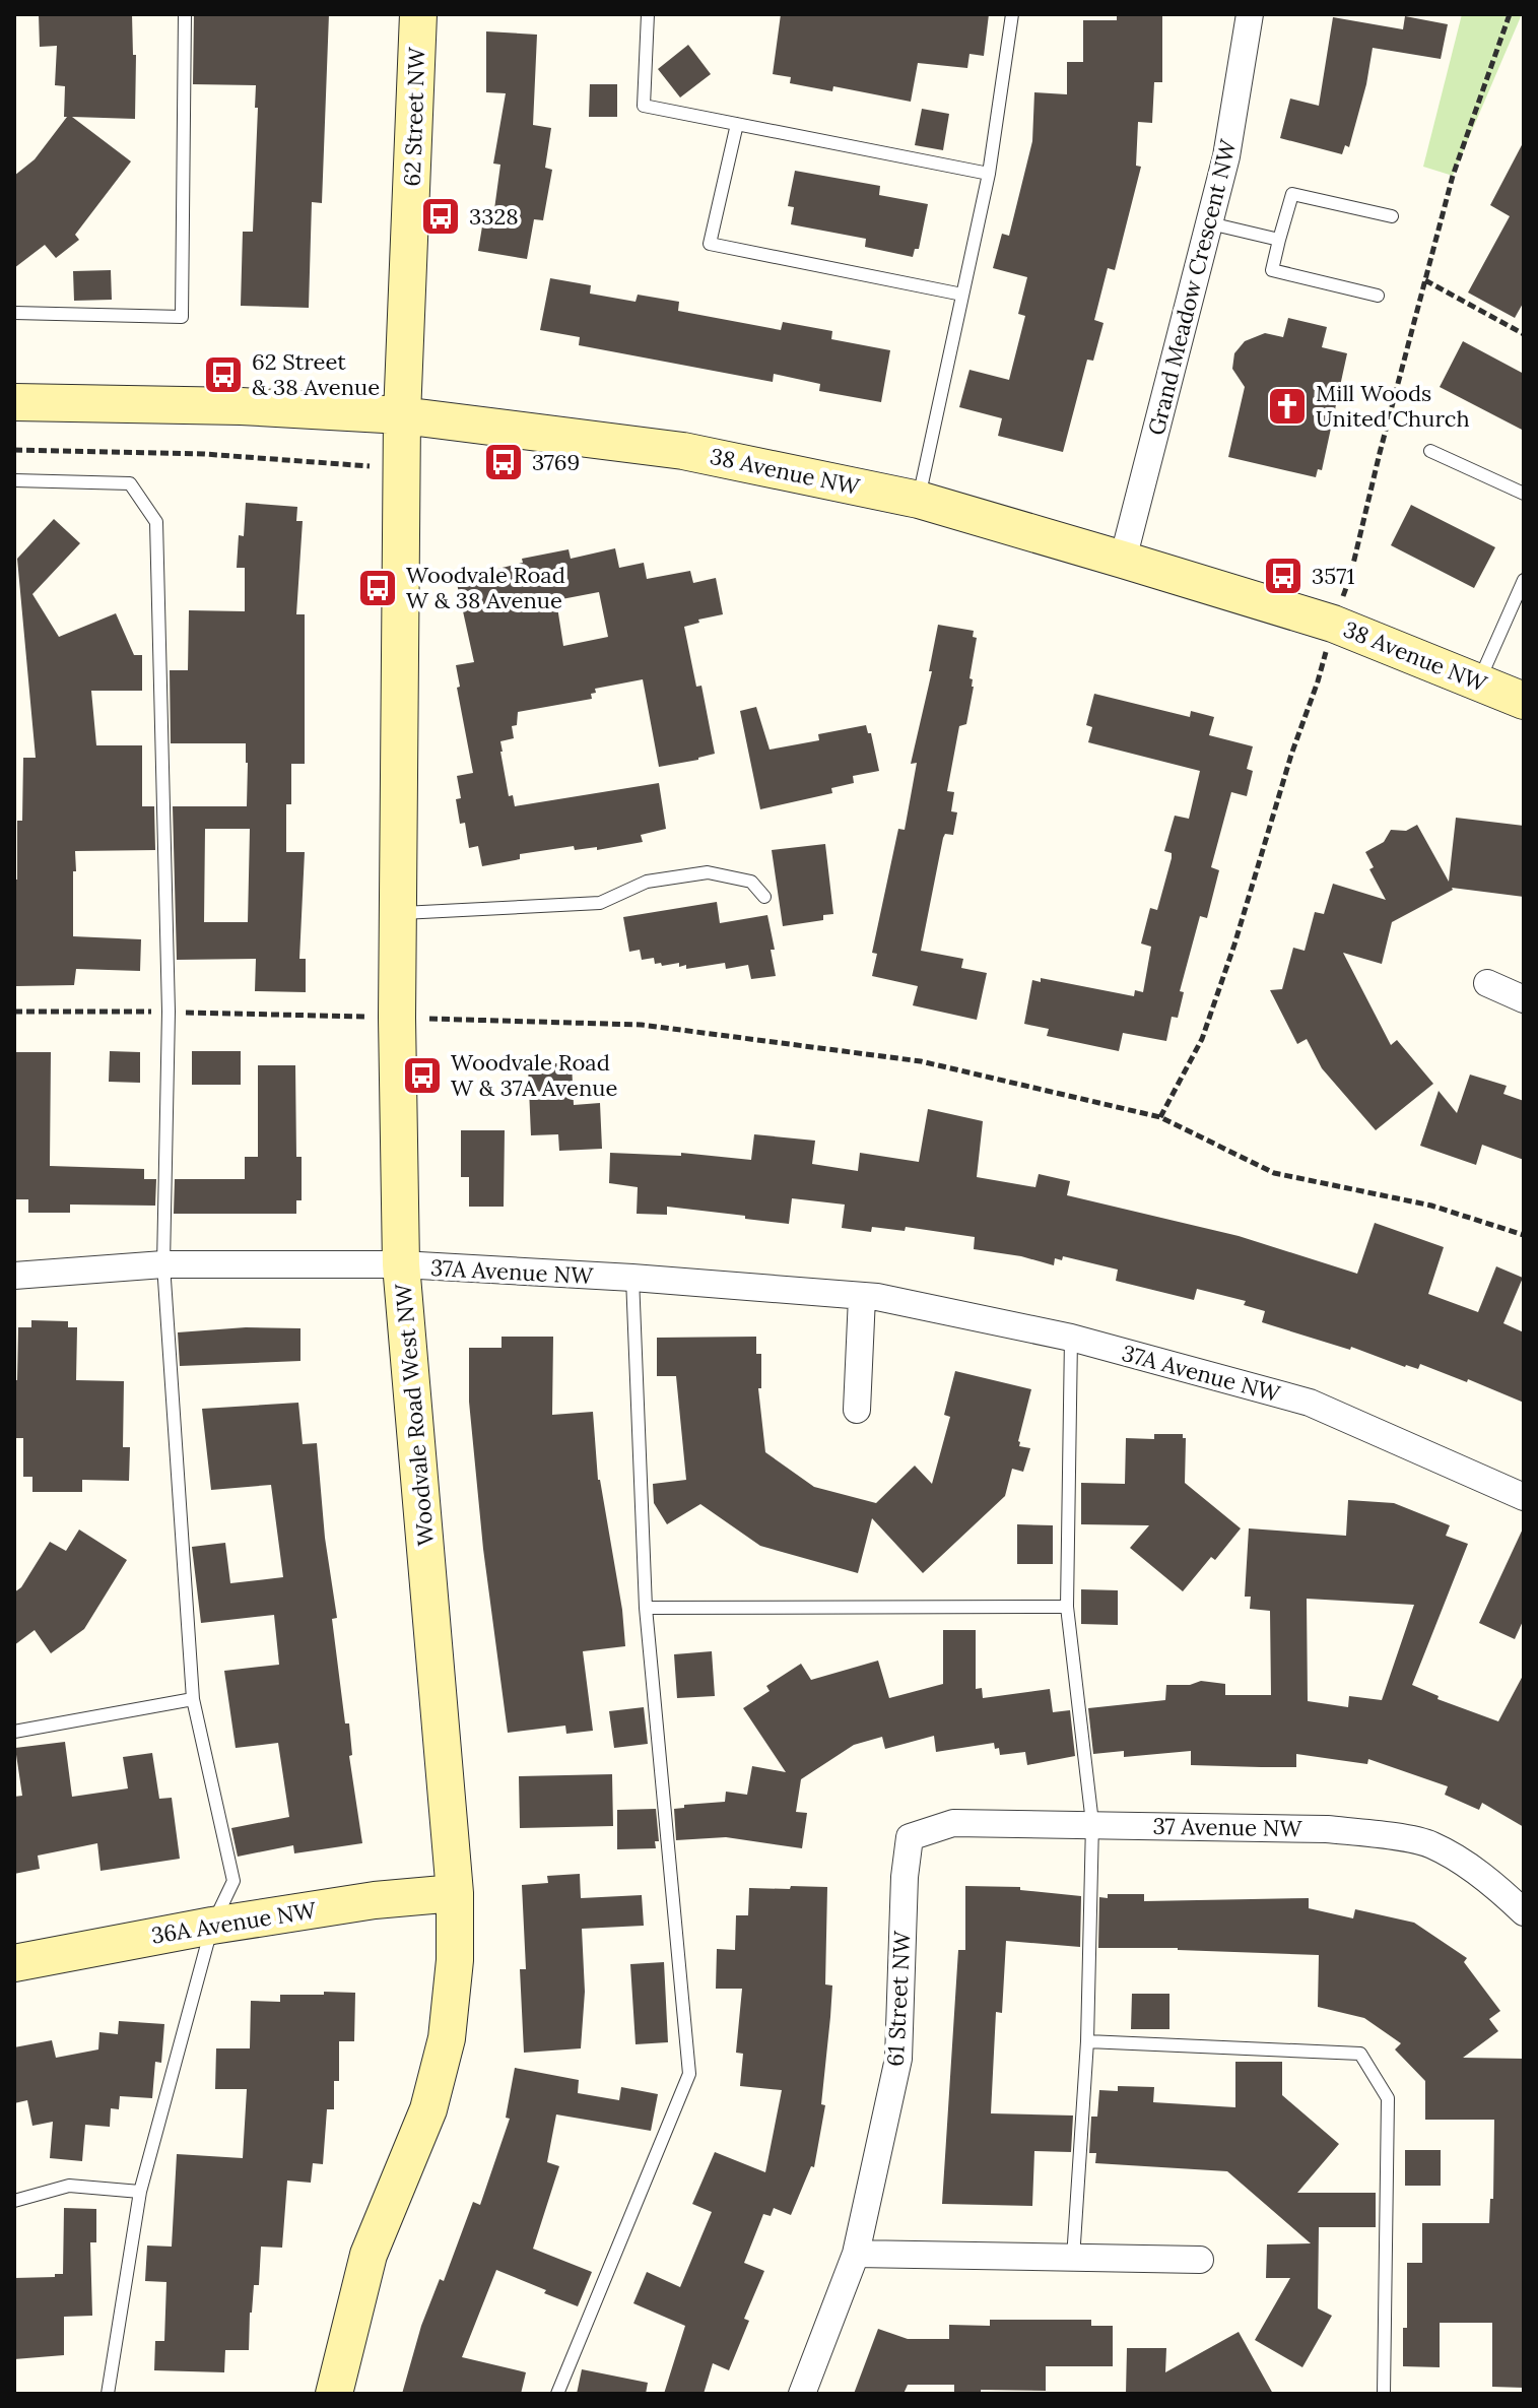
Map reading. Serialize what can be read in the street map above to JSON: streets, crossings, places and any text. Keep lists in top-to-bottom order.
{
  "streets": {
    "street": [
      "62 Street NW",
      "Grand Meadow Crescent NW",
      "38 Avenue NW",
      "37A Avenue NW",
      "Woodvale Road West NW",
      "37 Avenue NW",
      "36A Avenue NW",
      "61 Street NW"
    ]
  },
  "crossings": [
    ["62 Street NW", "38 Avenue NW"],
    ["62 Street NW", "Woodvale Road West NW"],
    ["Grand Meadow Crescent NW", "38 Avenue NW"],
    ["38 Avenue NW", "Woodvale Road West NW"],
    ["37A Avenue NW", "Woodvale Road West NW"],
    ["Woodvale Road West NW", "36A Avenue NW"],
    ["37 Avenue NW", "61 Street NW"]
  ],
  "places": {
    "bus stop": [
      "3328",
      "62 Street & 38 Avenue",
      "3769",
      "3571",
      "Woodvale Road W & 38 Avenue",
      "Woodvale Road W & 37A Avenue"
    ],
    "church": ["Mill Woods United Church"]
  }
}
